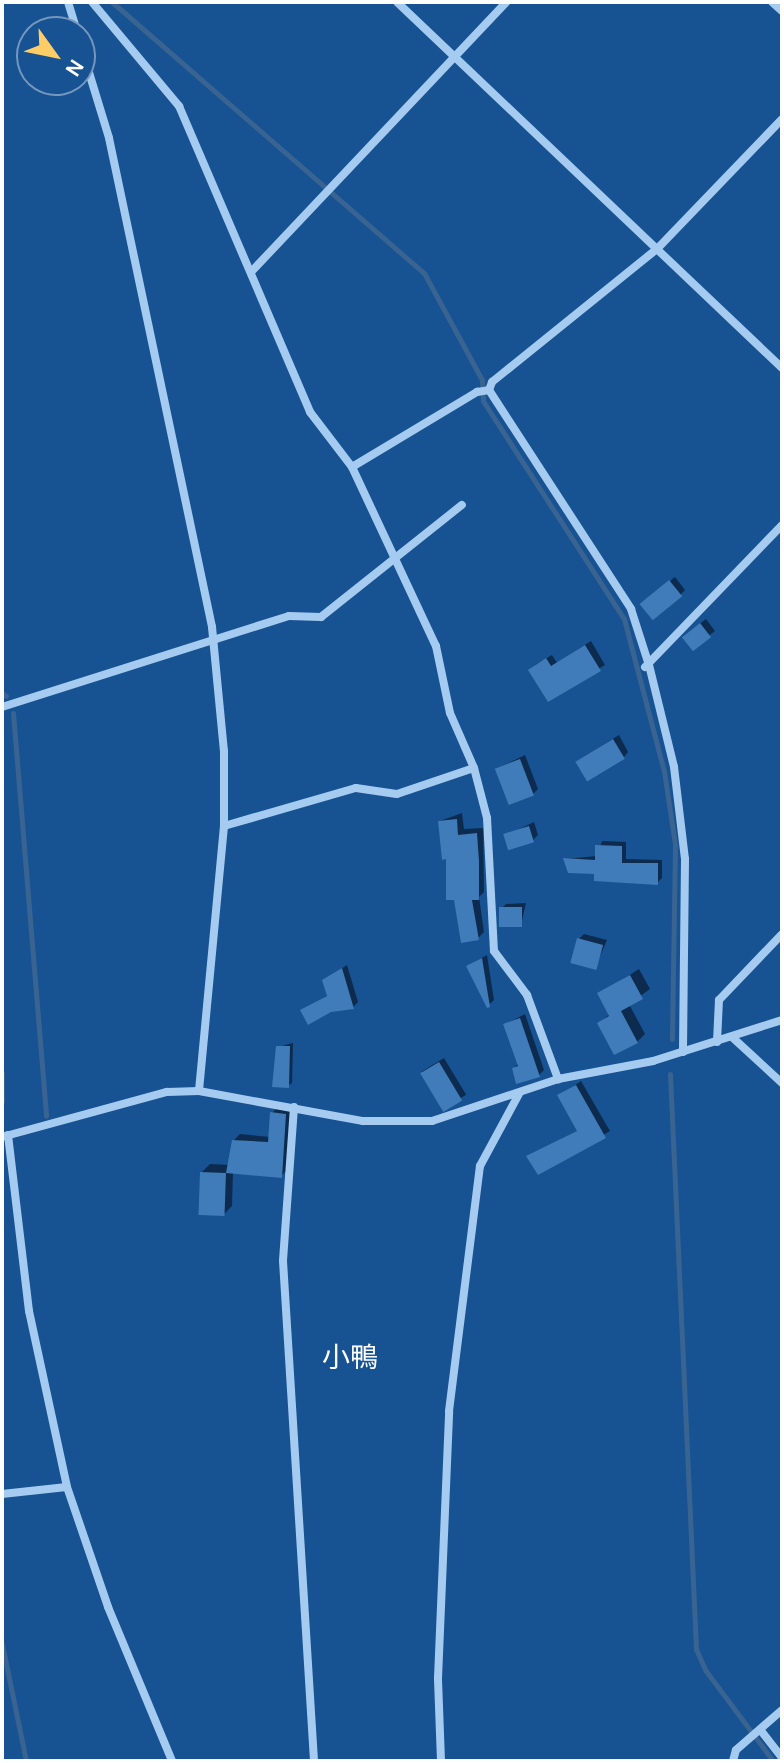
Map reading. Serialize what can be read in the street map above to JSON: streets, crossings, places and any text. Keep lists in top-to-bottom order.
{
  "districts": ["小鴨"],
  "north": "bottom right"
}
